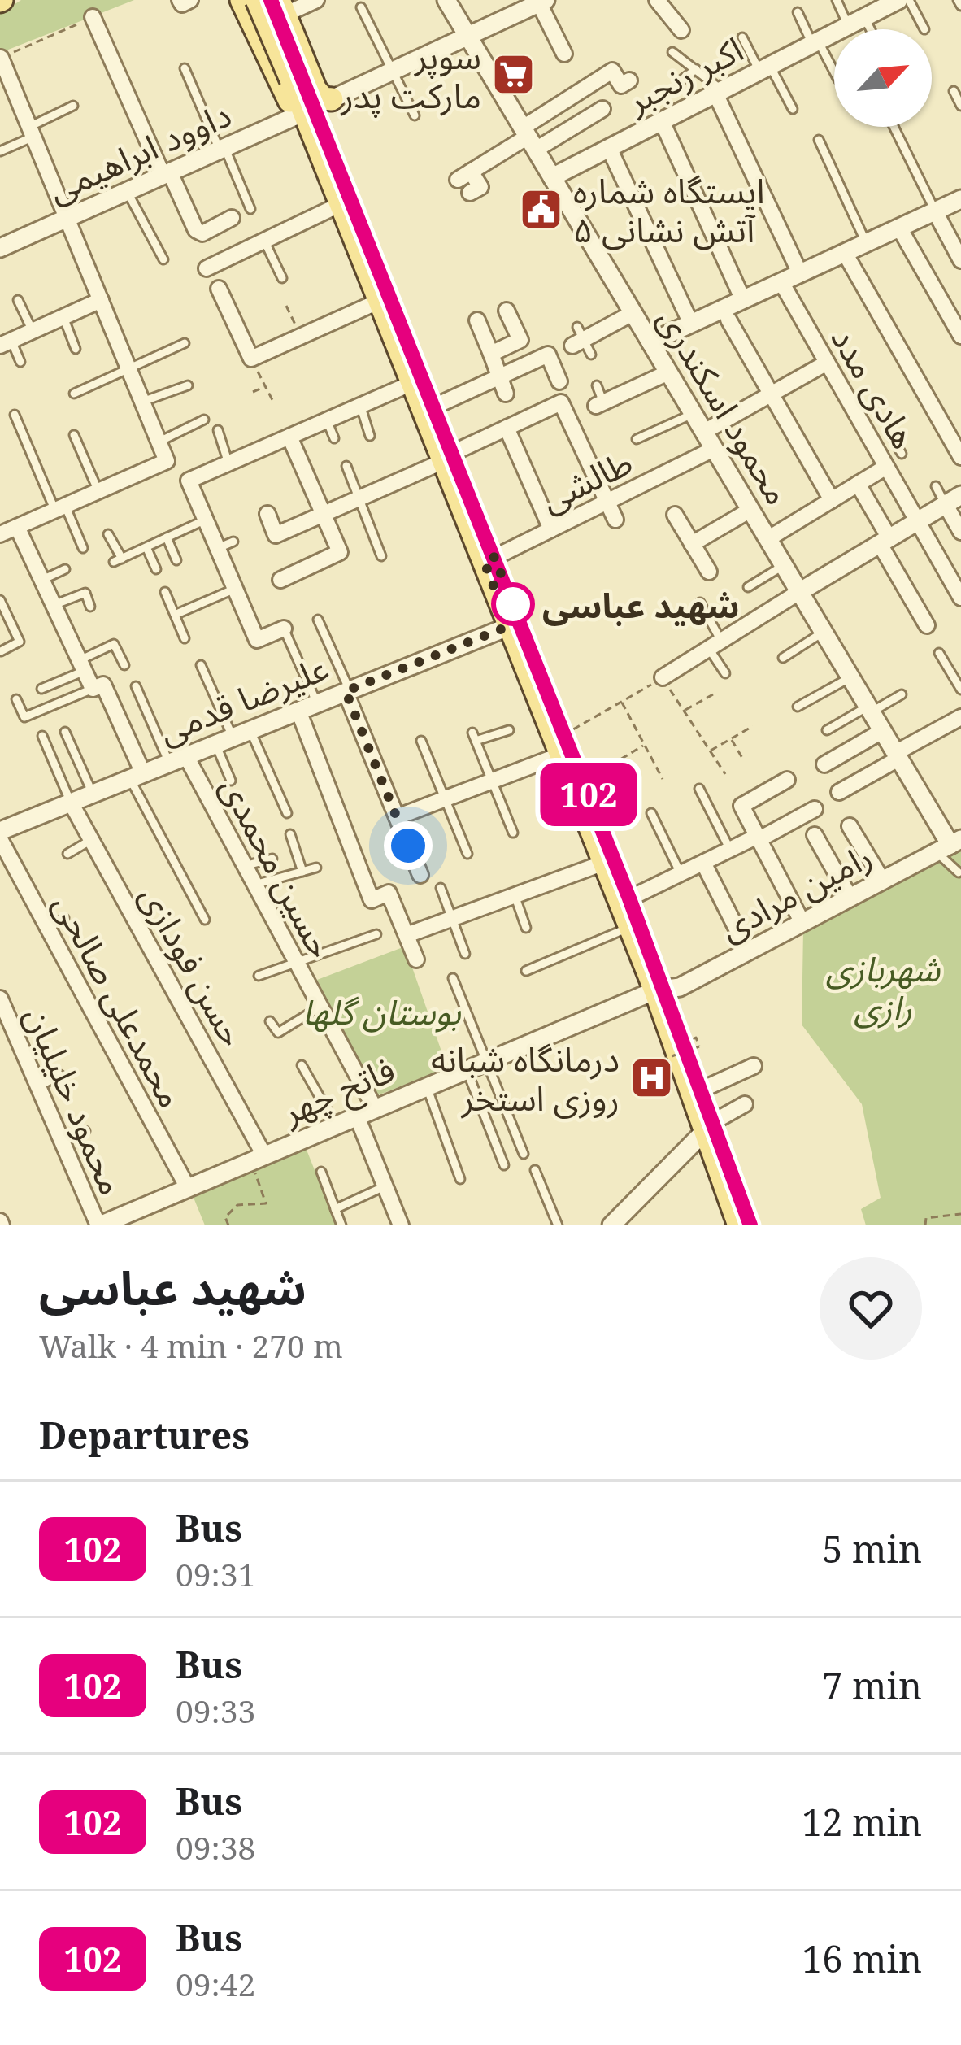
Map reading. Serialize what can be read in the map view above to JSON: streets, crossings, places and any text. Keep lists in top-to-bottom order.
{
  "streets": {
    "street": [
      "اکبر رنجبر",
      "داوود ابراهیمی",
      "هادی مدد",
      "محمود اسکندری",
      "طالشی",
      "علیرضا قدمی",
      "حسین محمدی",
      "رامین مرادی",
      "حسن فودازی",
      "محمدعلی صالحی",
      "فاتح چهر",
      "محمود خلیلیان"
    ]
  },
  "crossings": [
    ["اکبر رنجبر", "محمود اسکندری"],
    ["محمود اسکندری", "طالشی"],
    ["محمود اسکندری", "رامین مرادی"],
    ["علیرضا قدمی", "حسین محمدی"],
    ["علیرضا قدمی", "حسن فودازی"],
    ["علیرضا قدمی", "محمدعلی صالحی"],
    ["حسین محمدی", "فاتح چهر"],
    ["رامین مرادی", "فاتح چهر"],
    ["حسن فودازی", "فاتح چهر"],
    ["محمدعلی صالحی", "فاتح چهر"],
    ["فاتح چهر", "محمود خلیلیان"]
  ],
  "parks": ["شهربازی رازی", "بوستان گلها"],
  "places": {
    "supermarket": ["سوپر مارکت پدر"],
    "public building": ["ایستگاه شماره ۵ آتش نشانی"],
    "other": ["شهید عباسی"],
    "hospital": ["درمانگاه شبانه روزی استخر"]
  },
  "lines": ["bus line 102"],
  "north": "top right",
  "page": {
    "on_map": "102",
    "heading": [
      ["شهید عباسی", "Walk · 4 min · 270 m"],
      "Departures"
    ],
    "list": [
      {
        "mark": "102",
        "name": "Bus",
        "note": "09:31",
        "value": "5 min"
      },
      {
        "mark": "102",
        "name": "Bus",
        "note": "09:33",
        "value": "7 min"
      },
      {
        "mark": "102",
        "name": "Bus",
        "note": "09:38",
        "value": "12 min"
      },
      {
        "mark": "102",
        "name": "Bus",
        "note": "09:42",
        "value": "16 min"
      }
    ]
  }
}
